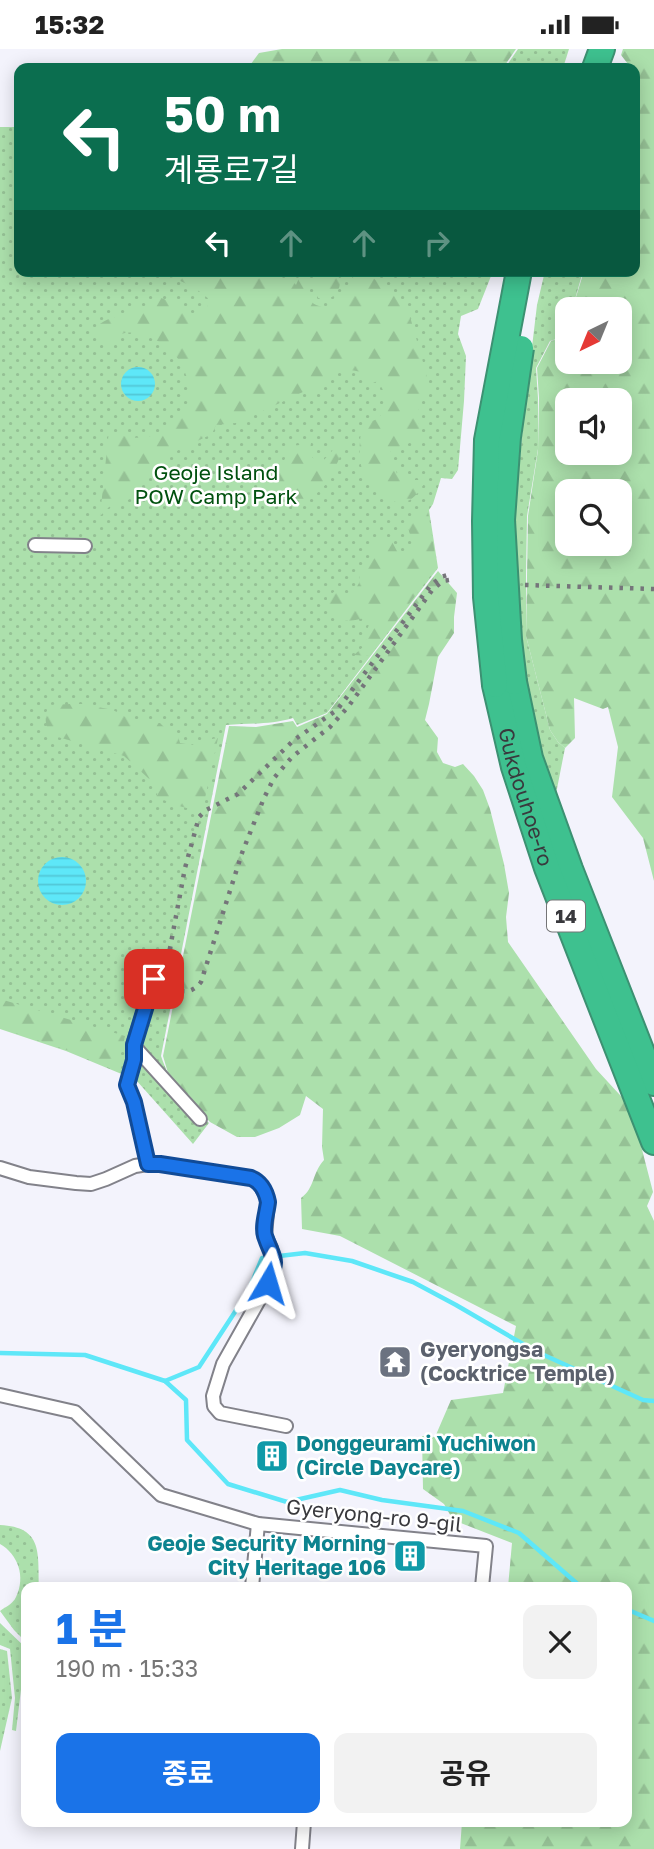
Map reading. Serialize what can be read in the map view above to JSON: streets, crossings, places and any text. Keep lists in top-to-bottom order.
{
  "streets": {
    "highway": ["Gukdouhoe-ro", "14"],
    "street": ["Gyeryong-ro 9-gil"]
  },
  "crossings": [
    ["Gukdouhoe-ro", "14"]
  ],
  "parks": ["Geoje Island POW Camp Park"],
  "places": {
    "temple": ["Gyeryongsa (Cocktrice Temple)"],
    "building": ["Donggeurami Yuchiwon (Circle Daycare)", "Geoje Security Morning City Heritage 106"]
  },
  "north": "bottom left",
  "page": {
    "status": "15:32",
    "turn": ["50 m", "계룡로7길"],
    "heading": ["1 분", "190 m · 15:33"],
    "buttons": ["종료", "공유"]
  }
}
